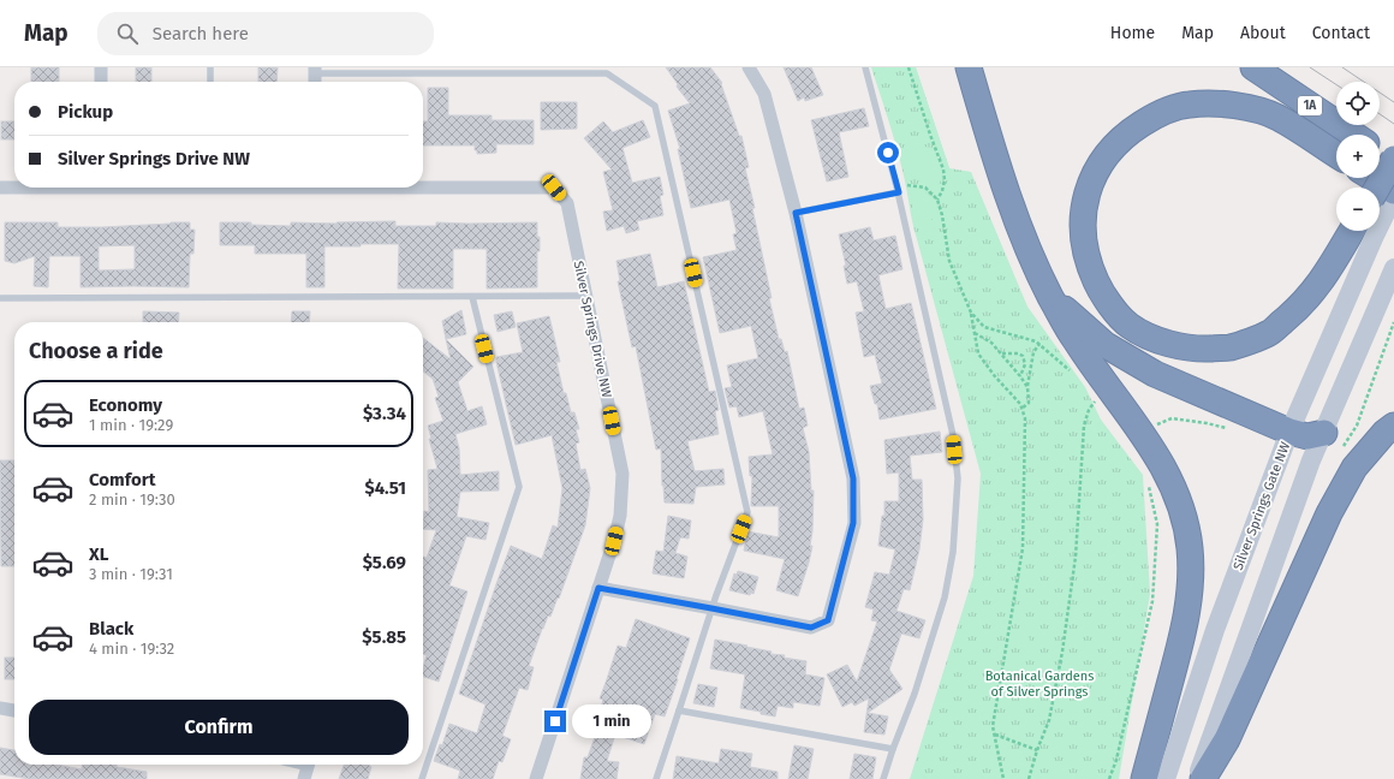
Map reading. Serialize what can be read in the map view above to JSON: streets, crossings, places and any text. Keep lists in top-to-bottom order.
{
  "streets": {
    "highway": ["1A"],
    "street": ["Silver Springs Drive NW", "Silver Springs Gate NW"]
  },
  "parks": ["Botanical Gardens of Silver Springs"],
  "page": {
    "header": "Map",
    "search": "Search here",
    "nav": [
      "Home",
      "Map",
      "About",
      "Contact"
    ],
    "map_buttons": ["+", "−"],
    "banner": ["Pickup", "Silver Springs Drive NW"],
    "heading": "Choose a ride",
    "list": [
      {
        "name": "Economy",
        "note": "1 min · 19:29",
        "value": "$3.34"
      },
      {
        "name": "Comfort",
        "note": "2 min · 19:30",
        "value": "$4.51"
      },
      {
        "name": "XL",
        "note": "3 min · 19:31",
        "value": "$5.69"
      },
      {
        "name": "Black",
        "note": "4 min · 19:32",
        "value": "$5.85"
      }
    ],
    "buttons": "Confirm",
    "bubble": "1 min"
  }
}
